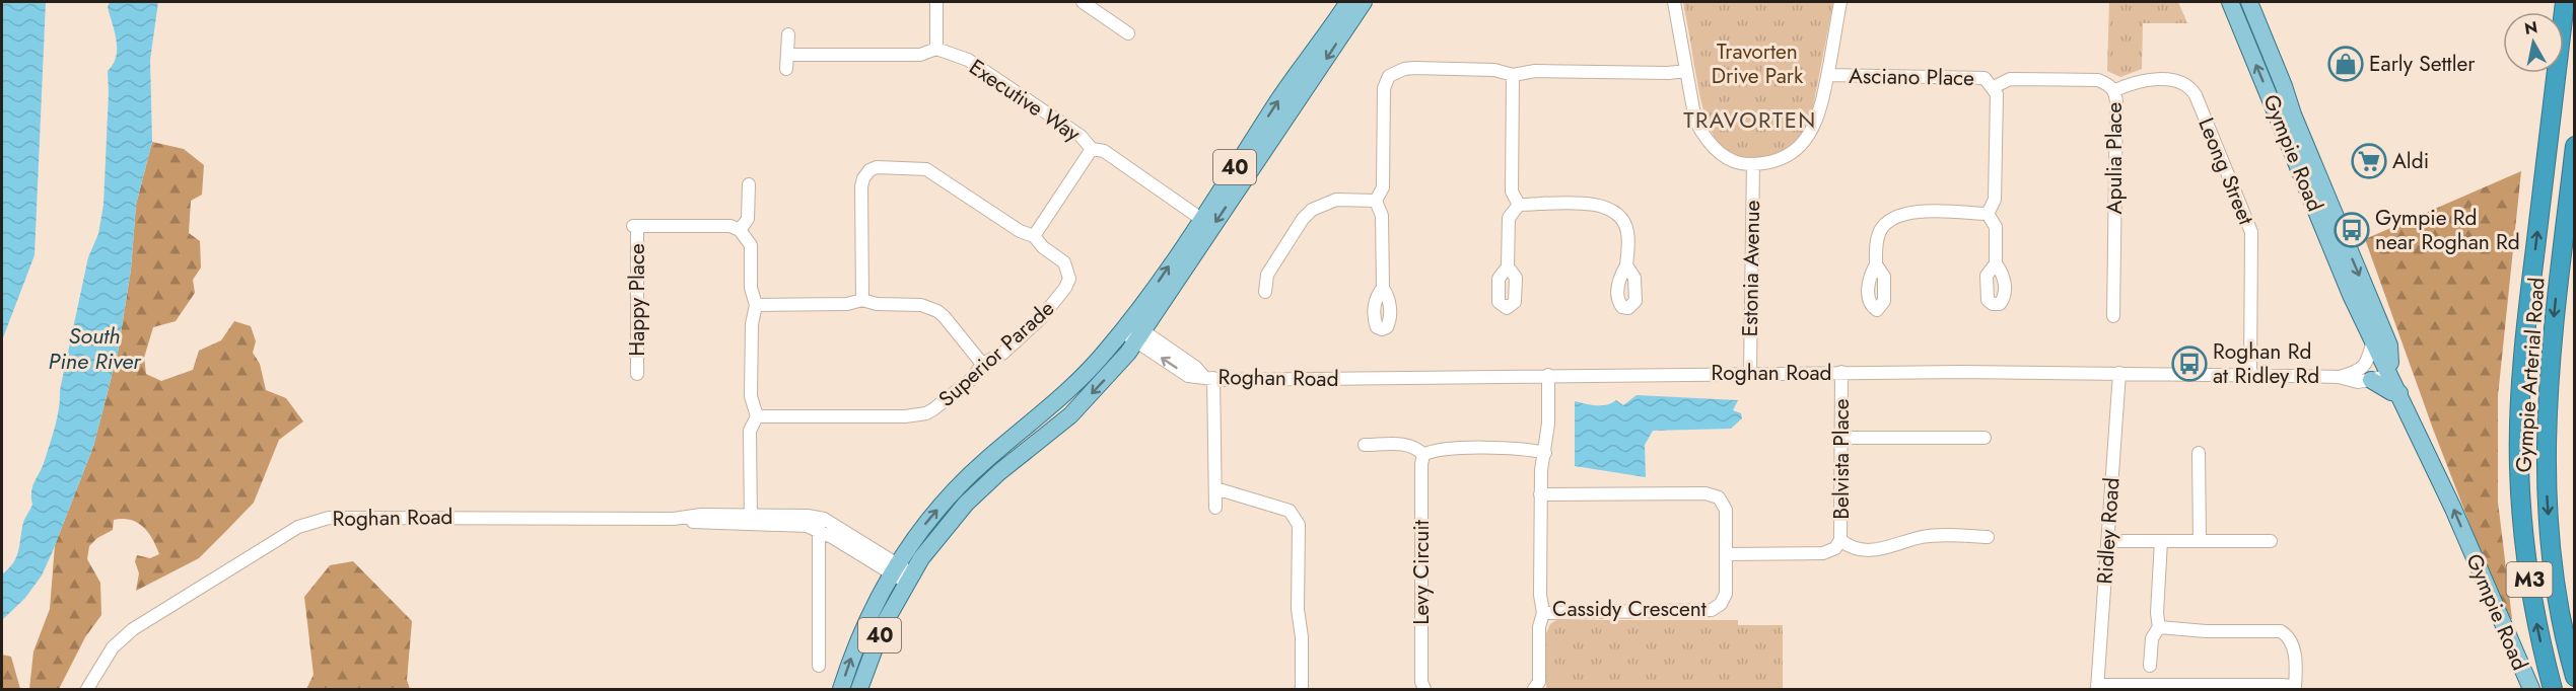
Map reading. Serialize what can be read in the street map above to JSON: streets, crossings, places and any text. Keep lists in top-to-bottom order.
{
  "streets": {
    "highway": ["Gympie Arterial Road", "M3"],
    "main road": ["Gympie Road", "40"],
    "street": [
      "Asciano Place",
      "Executive Way",
      "Apulia Place",
      "Leong Street",
      "Estonia Avenue",
      "Happy Place",
      "Superior Parade",
      "Roghan Road",
      "Belvista Place",
      "Ridley Road",
      "Levy Circuit",
      "Cassidy Crescent"
    ]
  },
  "crossings": [
    ["Asciano Place", "Apulia Place"],
    ["Executive Way", "40"],
    ["Gympie Road", "Roghan Road"],
    ["Apulia Place", "Leong Street"],
    ["40", "Roghan Road"],
    ["Leong Street", "Roghan Road"],
    ["Estonia Avenue", "Roghan Road"],
    ["Roghan Road", "Belvista Place"],
    ["Roghan Road", "Ridley Road"],
    ["Roghan Road", "Cassidy Crescent"]
  ],
  "districts": ["TRAVORTEN"],
  "water": ["South Pine River"],
  "parks": ["Travorten Drive Park"],
  "places": {
    "shop": ["Early Settler"],
    "supermarket": ["Aldi"],
    "bus stop": ["Gympie Rd near Roghan Rd", "Roghan Rd at Ridley Rd"]
  },
  "north": "top"
}
